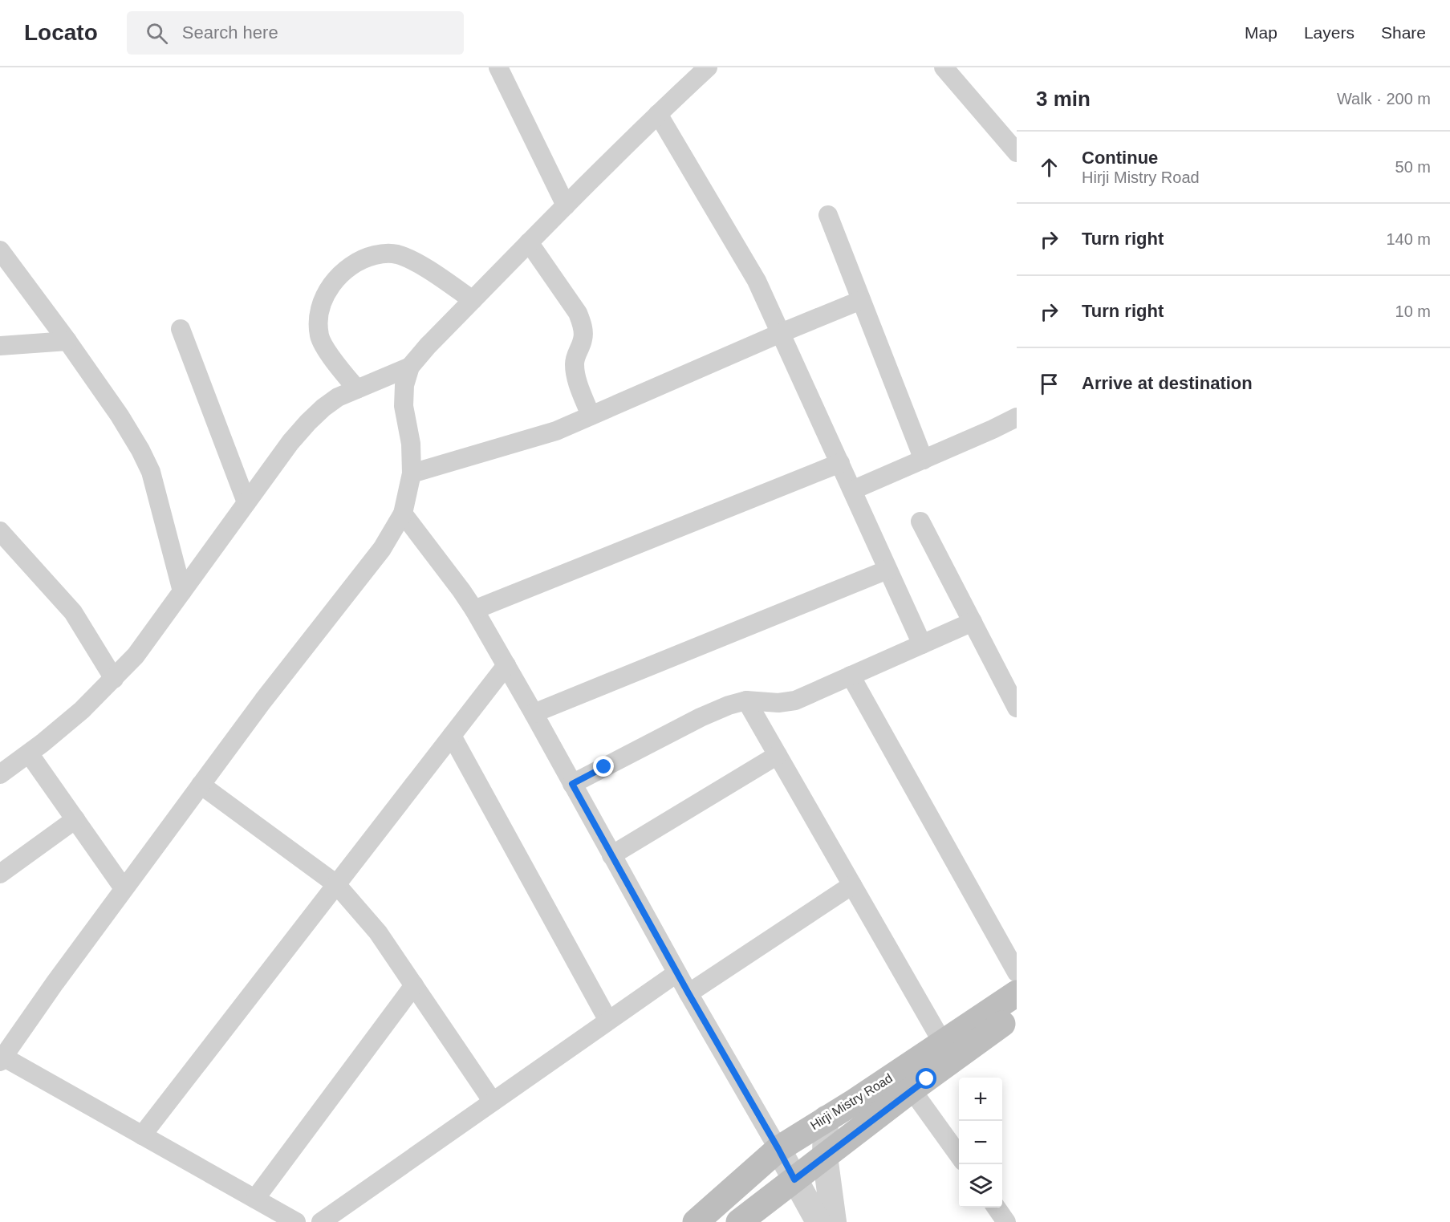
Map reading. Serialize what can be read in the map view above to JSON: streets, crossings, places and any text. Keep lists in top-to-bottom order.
{
  "streets": {
    "main road": ["Hirji Mistry Road"]
  },
  "page": {
    "header": "Locato",
    "search": "Search here",
    "nav": ["Map", "Layers", "Share"],
    "heading": ["3 min", "Walk · 200 m"],
    "list": [
      ["Continue", "Hirji Mistry Road", "50 m"],
      ["Turn right", "140 m"],
      ["Turn right", "10 m"],
      "Arrive at destination"
    ],
    "map_buttons": ["+", "−"]
  }
}
